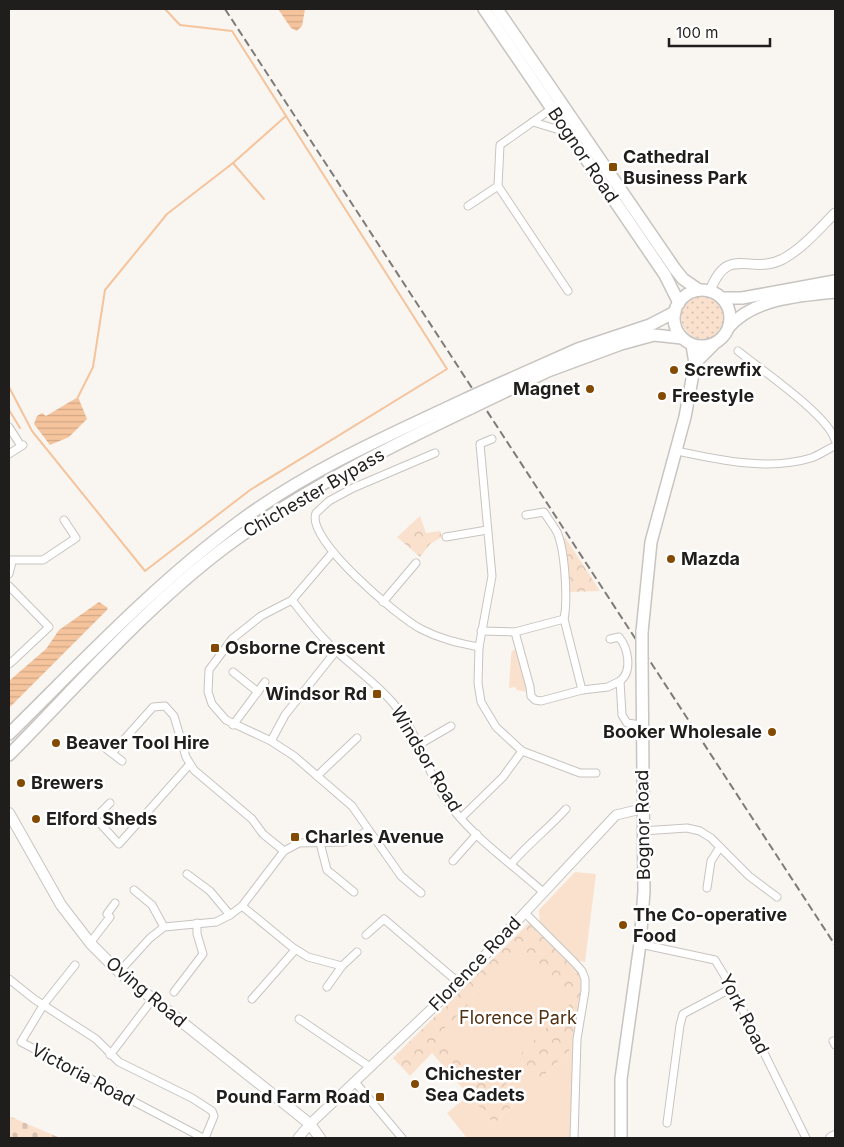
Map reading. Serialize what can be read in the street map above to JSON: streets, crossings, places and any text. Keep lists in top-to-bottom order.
{
  "streets": {
    "main road": ["Bognor Road", "Chichester Bypass", "Oving Road"],
    "street": [
      "Windsor Road",
      "Florence Road",
      "York Road",
      "Victoria Road"
    ]
  },
  "crossings": [
    ["Bognor Road", "Chichester Bypass"],
    ["Bognor Road", "Florence Road"],
    ["Bognor Road", "York Road"],
    ["Windsor Road", "Florence Road"],
    ["Florence Road", "Oving Road"]
  ],
  "parks": ["Florence Park"],
  "places": {
    "transit": [
      "Cathedral Business Park",
      "Osborne Crescent",
      "Windsor Rd",
      "Charles Avenue",
      "Pound Farm Road"
    ],
    "other": [
      "Screwfix",
      "Magnet",
      "Freestyle",
      "Mazda",
      "Booker Wholesale",
      "Beaver Tool Hire",
      "Brewers",
      "Elford Sheds",
      "The Co-operative Food",
      "Chichester Sea Cadets"
    ]
  },
  "scale_bar": "100 m"
}
